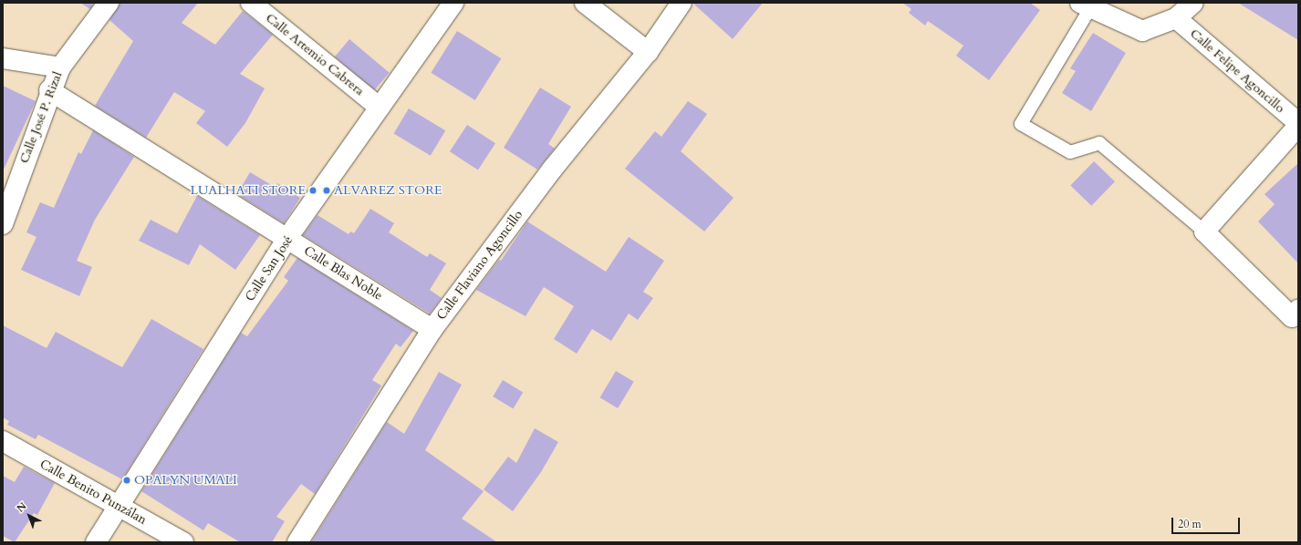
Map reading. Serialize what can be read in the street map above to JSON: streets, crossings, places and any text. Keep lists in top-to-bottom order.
{
  "streets": {
    "street": [
      "Calle Artemio Cabrera",
      "Calle Felipe Agoncillo",
      "Calle José P. Rizal",
      "Calle Flaviano Agoncillo",
      "Calle San José",
      "Calle Blas Noble",
      "Calle Benito Punzálan"
    ]
  },
  "crossings": [
    ["Calle Artemio Cabrera", "Calle San José"],
    ["Calle José P. Rizal", "Calle Blas Noble"],
    ["Calle Flaviano Agoncillo", "Calle Blas Noble"],
    ["Calle San José", "Calle Blas Noble"],
    ["Calle San José", "Calle Benito Punzálan"]
  ],
  "places": ["LUALHATI STORE", "ALVAREZ STORE", "OPALYN UMALI"],
  "scale_bar": "20 m",
  "north": "top left"
}
